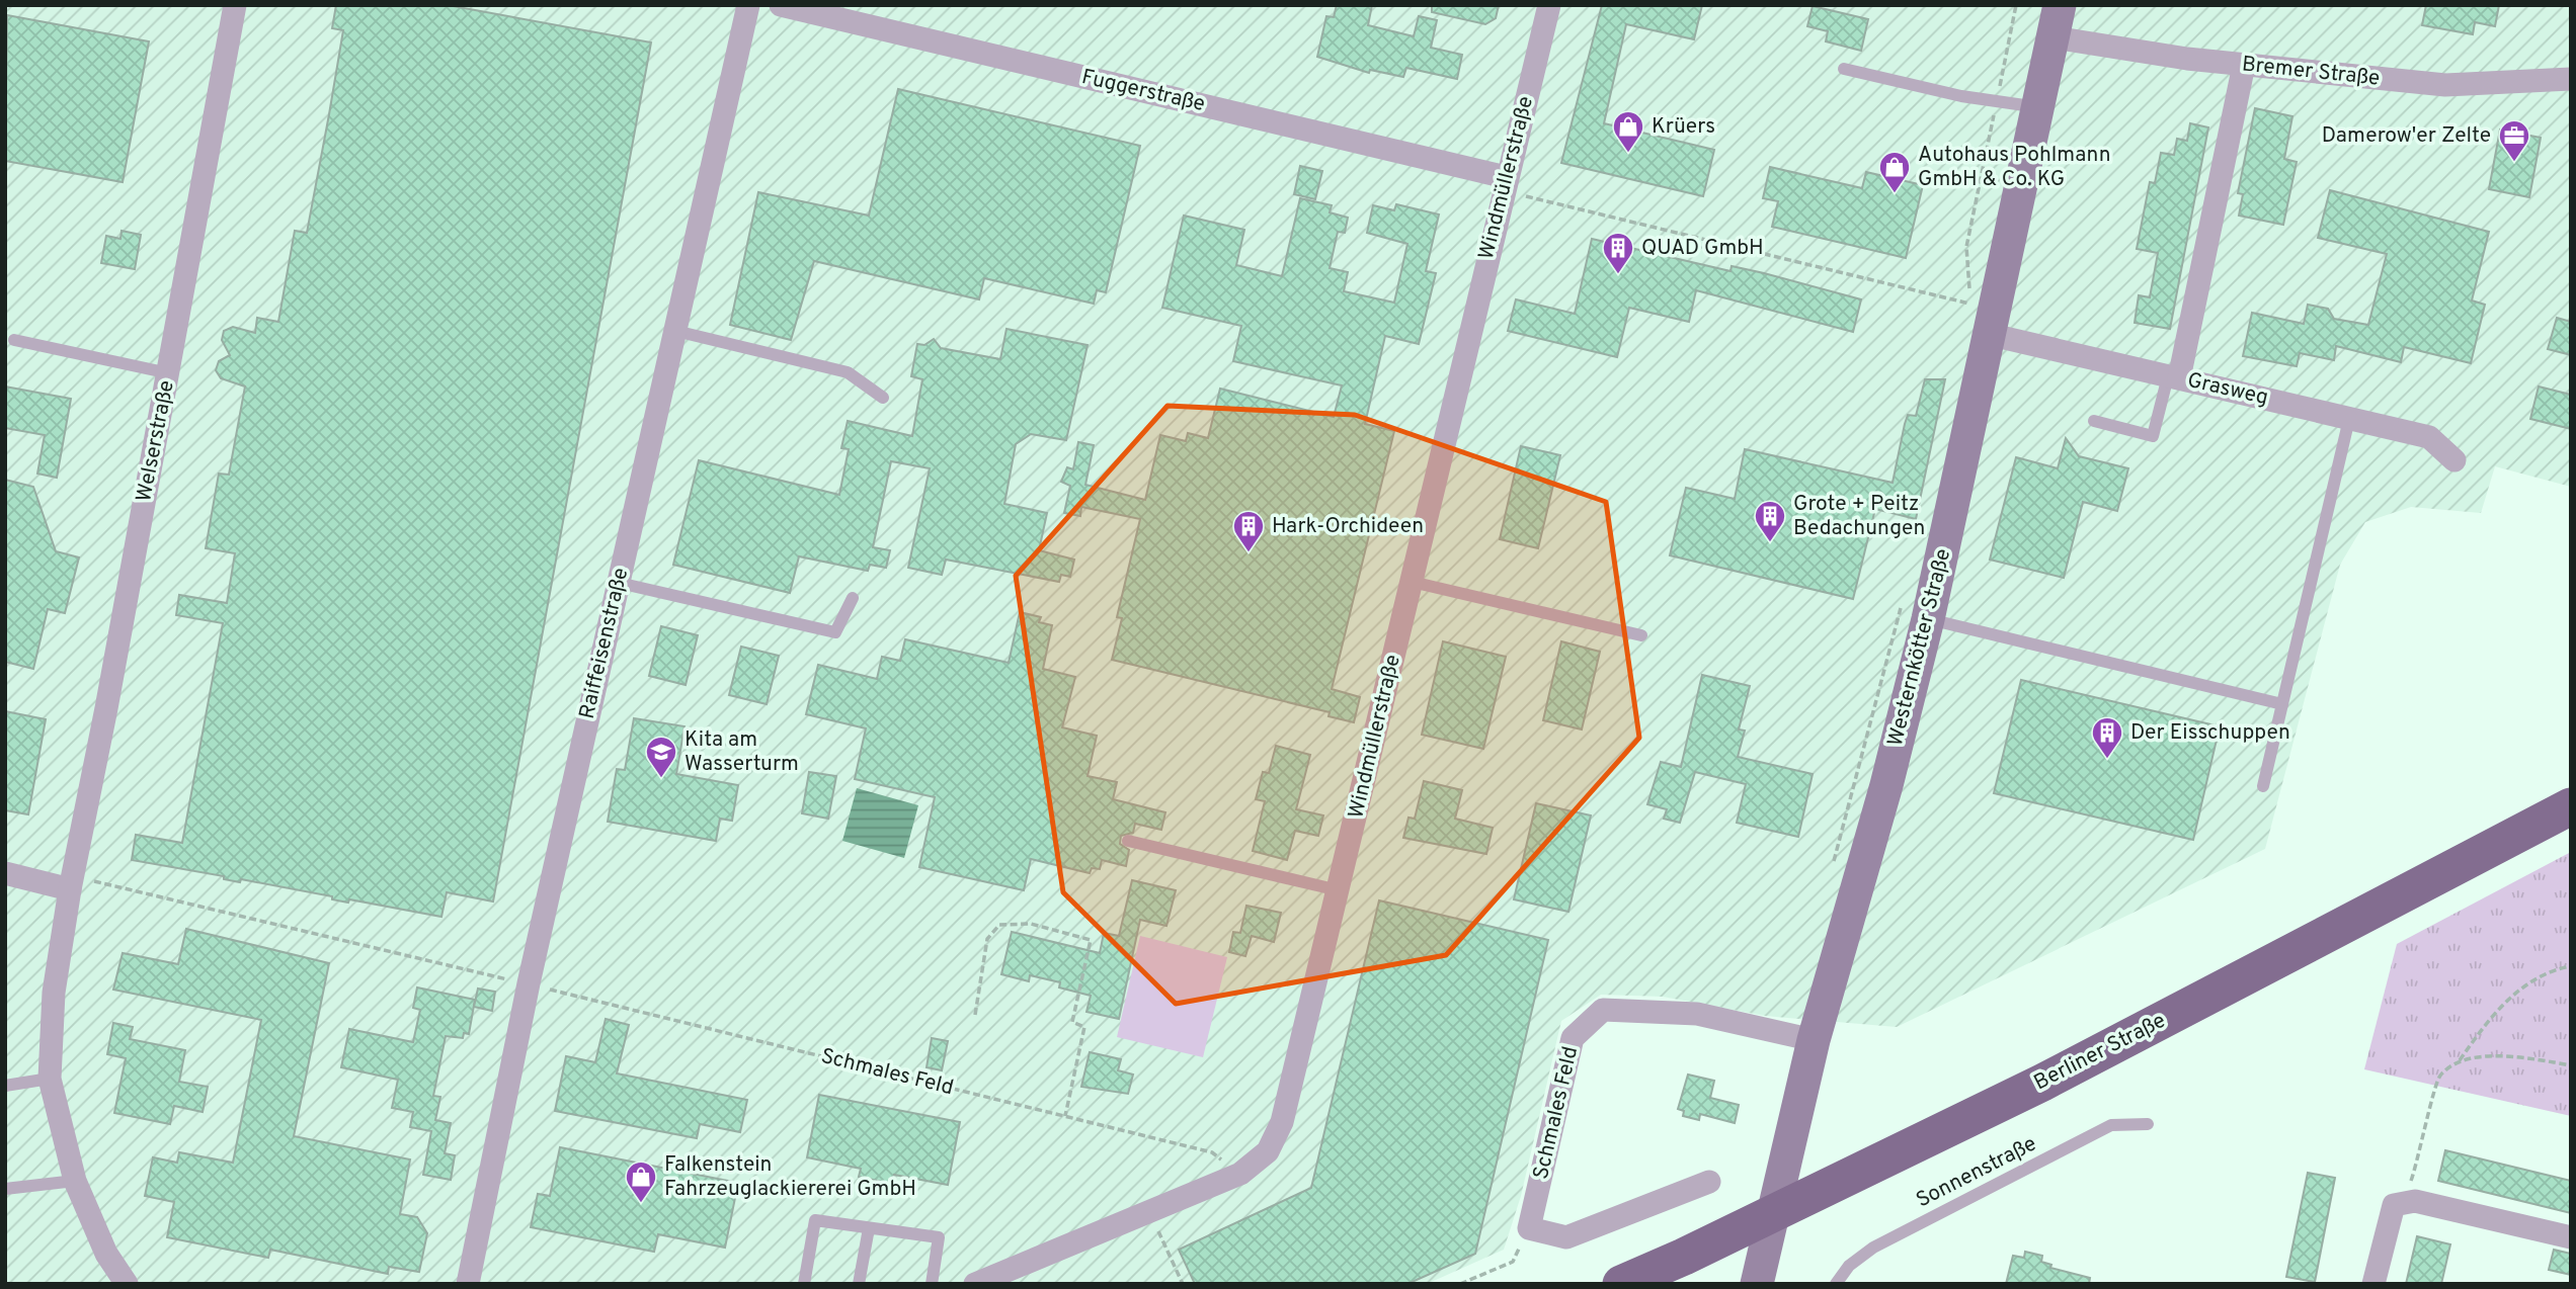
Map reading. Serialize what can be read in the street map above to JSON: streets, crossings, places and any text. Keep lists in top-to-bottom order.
{
  "streets": {
    "main road": ["Berliner Straße"],
    "street": [
      "Bremer Straße",
      "Fuggerstraße",
      "Windmüllerstraße",
      "Grasweg",
      "Welserstraße",
      "Raiffeisenstraße",
      "Westernkötter Straße",
      "Schmales Feld"
    ],
    "lane": ["Sonnenstraße"]
  },
  "crossings": [
    ["Bremer Straße", "Westernkötter Straße"],
    ["Fuggerstraße", "Windmüllerstraße"],
    ["Windmüllerstraße", "Schmales Feld"],
    ["Grasweg", "Westernkötter Straße"],
    ["Welserstraße", "Schmales Feld"],
    ["Raiffeisenstraße", "Schmales Feld"],
    ["Westernkötter Straße", "Schmales Feld"]
  ],
  "places": {
    "shop": ["Krüers", "Autohaus Pohlmann GmbH & Co. KG", "Falkenstein Fahrzeuglackiererei GmbH"],
    "office": ["Damerow'er Zelte"],
    "building": [
      "QUAD GmbH",
      "Grote + Peitz Bedachungen",
      "Hark-Orchideen",
      "Der Eisschuppen"
    ],
    "school or university": ["Kita am Wasserturm"]
  }
}
